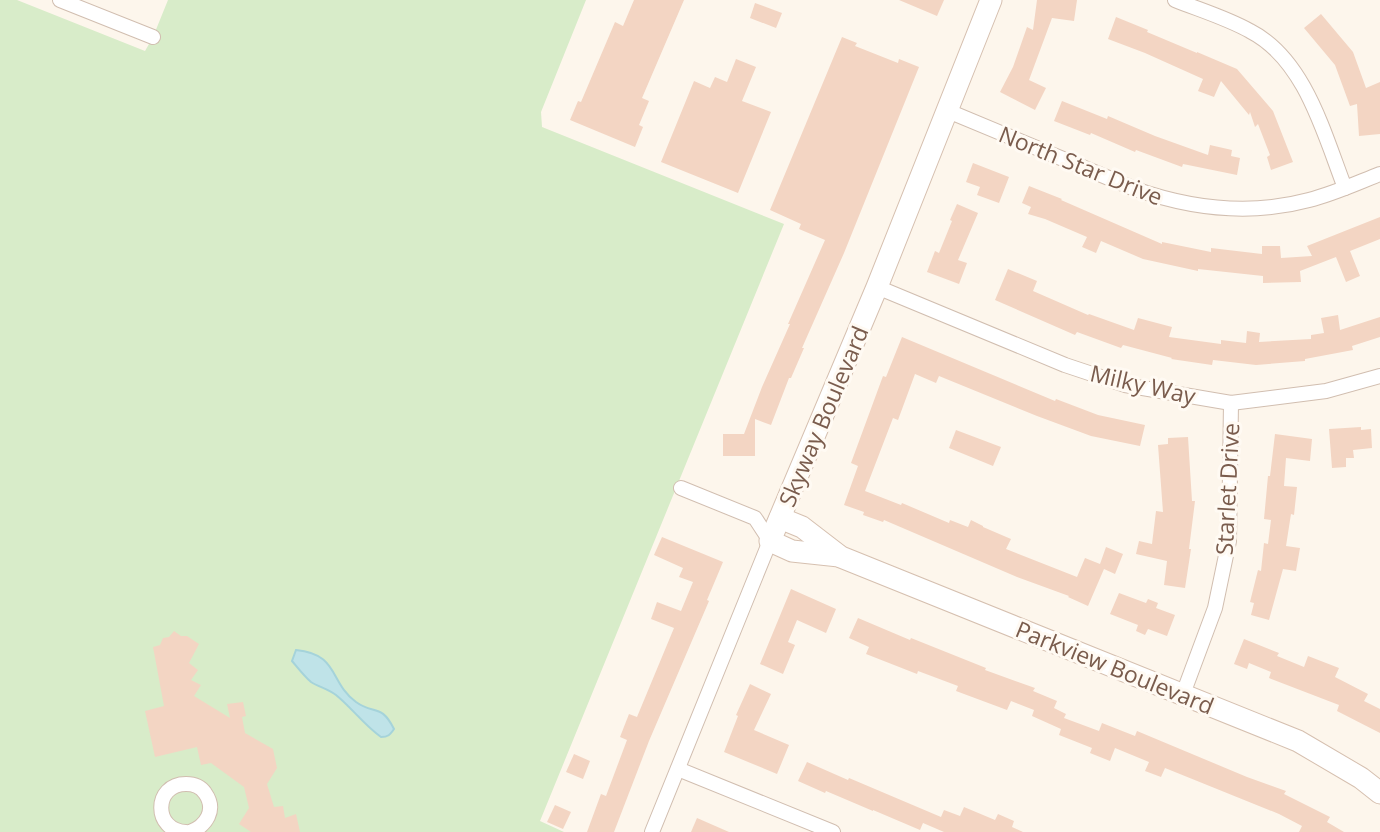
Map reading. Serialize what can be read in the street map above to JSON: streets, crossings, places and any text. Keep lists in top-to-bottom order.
{
  "streets": {
    "street": [
      "North Star Drive",
      "Milky Way",
      "Skyway Boulevard",
      "Starlet Drive",
      "Parkview Boulevard"
    ]
  },
  "crossings": [
    ["North Star Drive", "Skyway Boulevard"],
    ["Milky Way", "Skyway Boulevard"],
    ["Milky Way", "Starlet Drive"],
    ["Skyway Boulevard", "Parkview Boulevard"],
    ["Starlet Drive", "Parkview Boulevard"]
  ]
}
